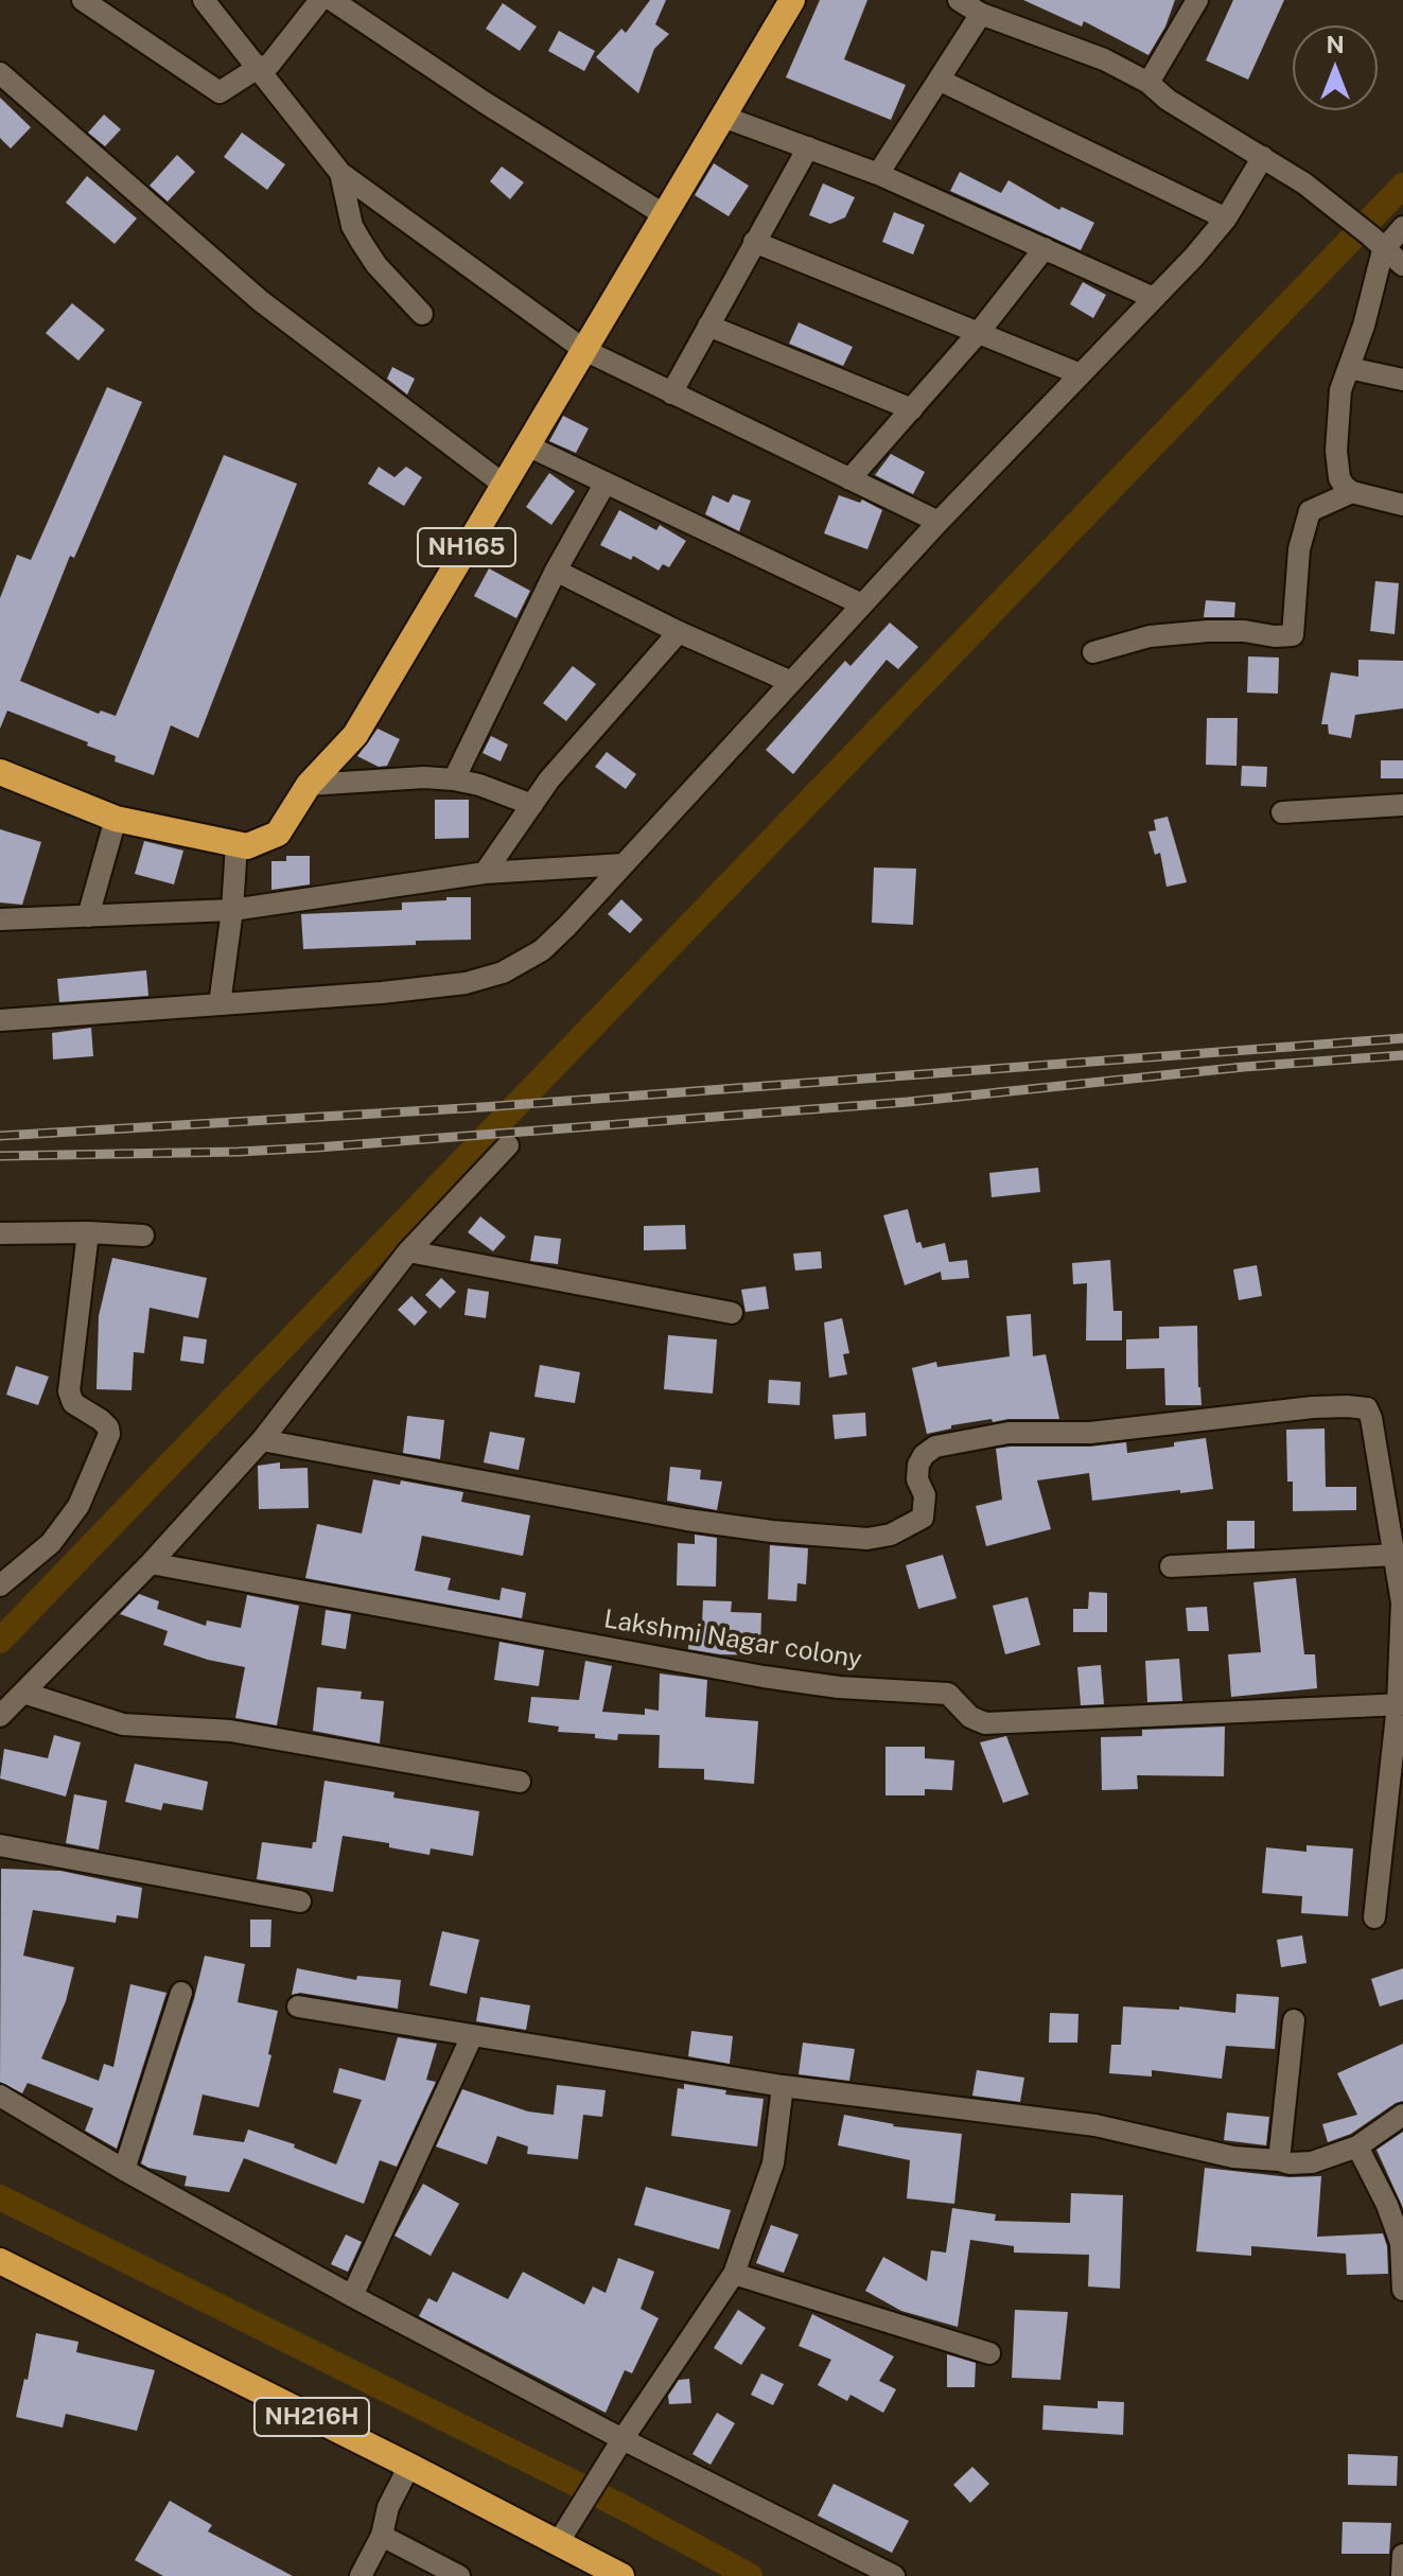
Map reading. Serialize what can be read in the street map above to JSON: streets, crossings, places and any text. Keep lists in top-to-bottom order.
{
  "streets": {
    "highway": ["NH165", "NH216H"],
    "street": ["Lakshmi Nagar colony"]
  },
  "north": "top"
}
